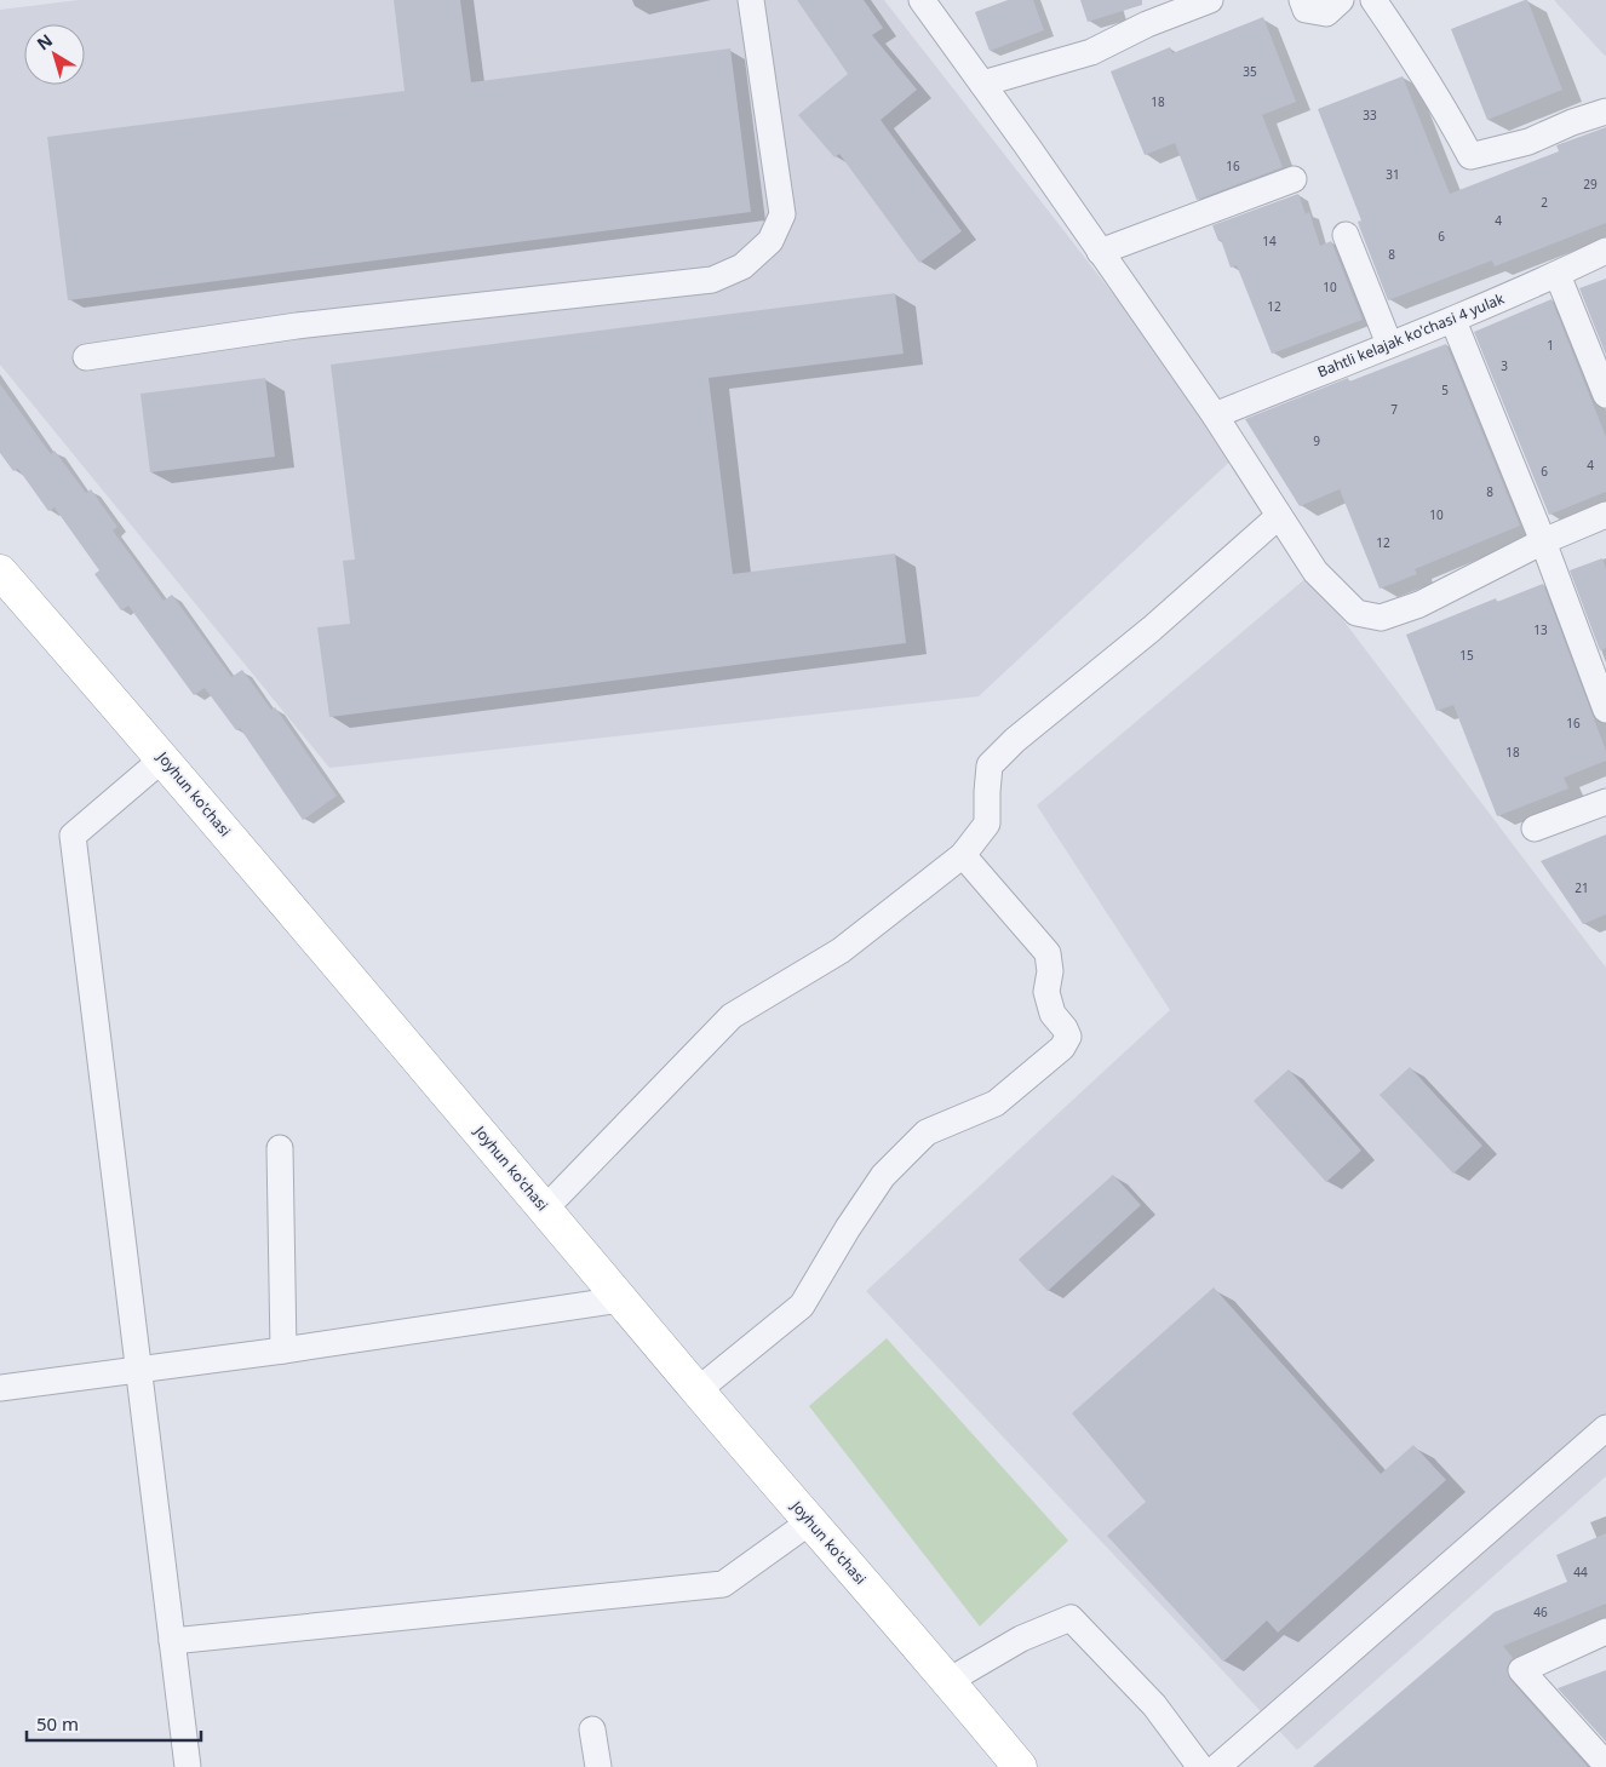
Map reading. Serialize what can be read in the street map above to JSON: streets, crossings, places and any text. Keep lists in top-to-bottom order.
{
  "streets": {
    "main road": ["Joyhun ko'chasi"],
    "street": ["Bahtli kelajak ko'chasi 4 yulak"]
  },
  "house_numbers": [
    "35",
    "18",
    "33",
    "16",
    "31",
    "29",
    "2",
    "4",
    "6",
    "14",
    "8",
    "10",
    "12",
    "1",
    "3",
    "5",
    "7",
    "9",
    "4",
    "6",
    "8",
    "10",
    "12",
    "13",
    "15",
    "16",
    "18",
    "21",
    "44",
    "46"
  ],
  "scale_bar": "50 m",
  "north": "top left"
}
